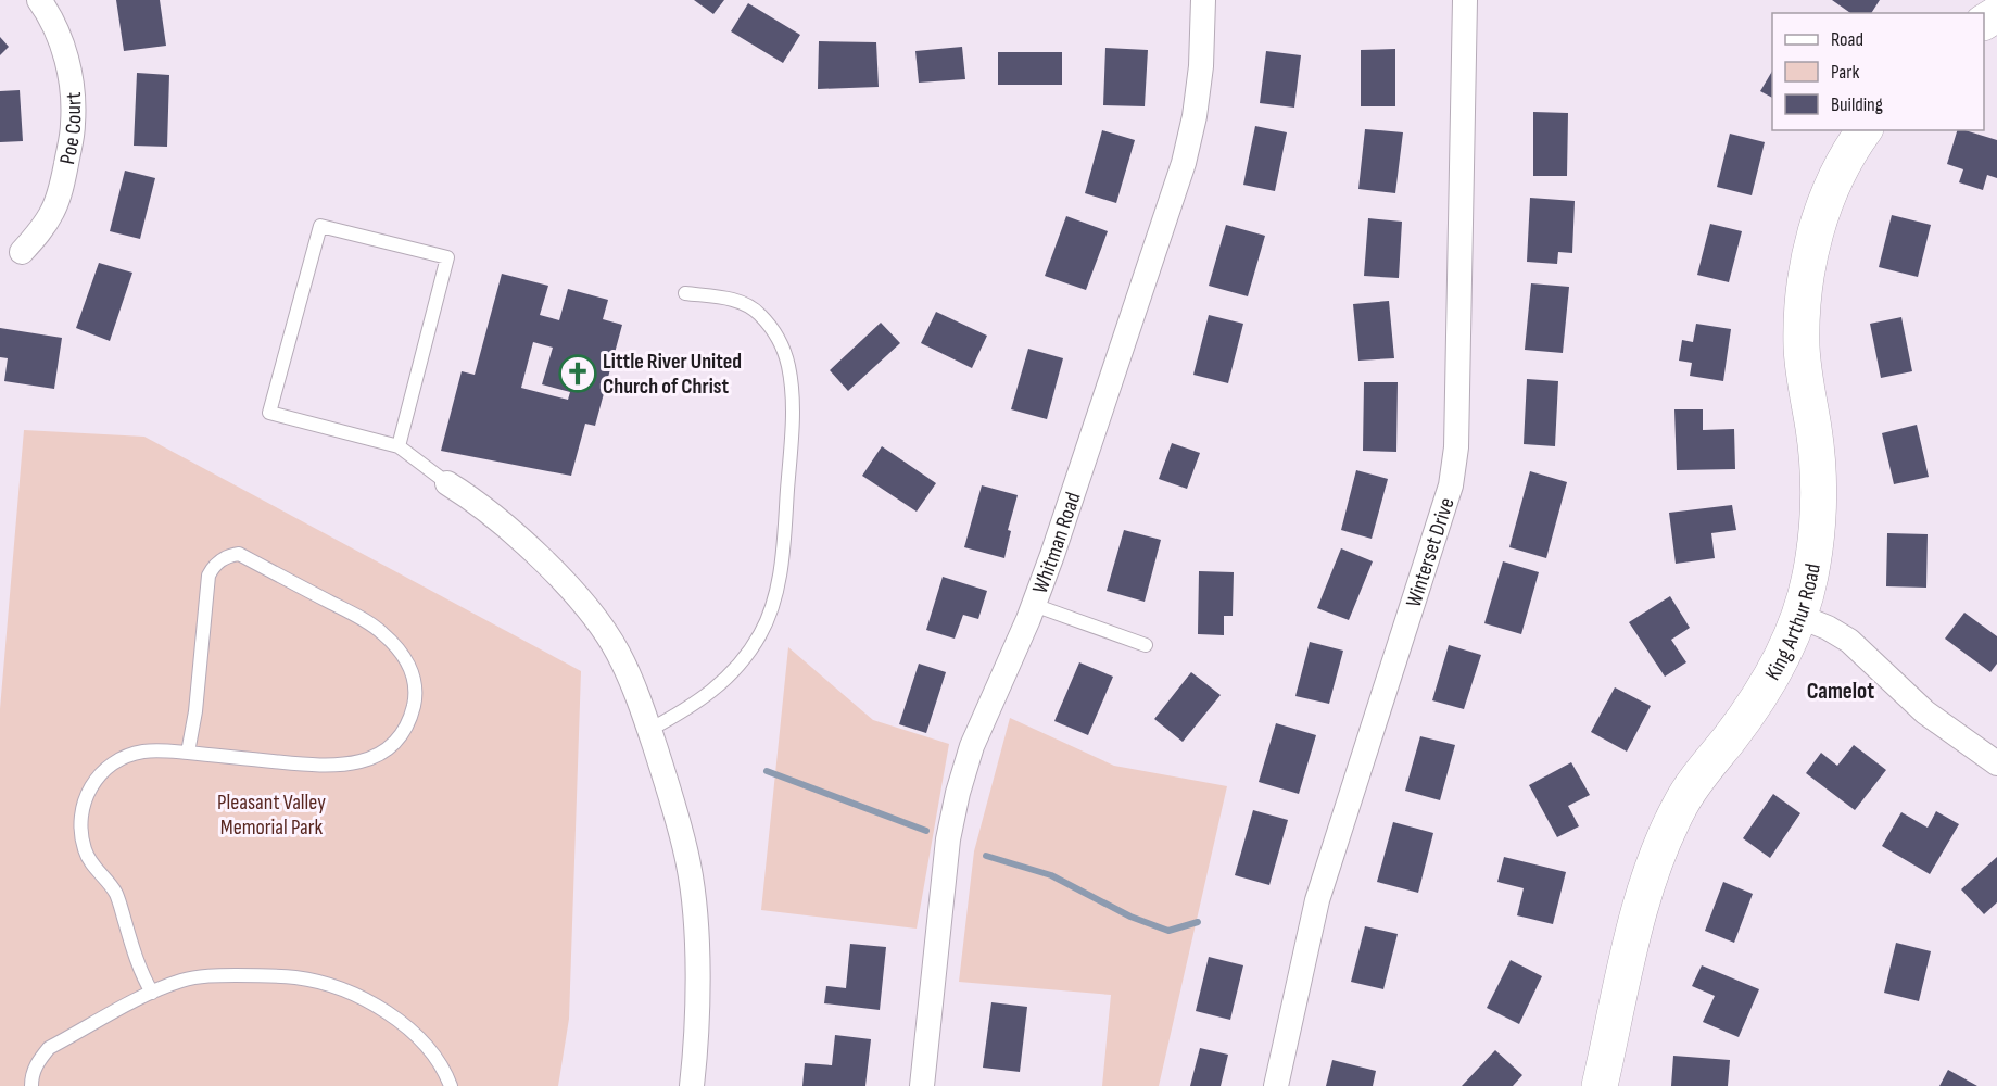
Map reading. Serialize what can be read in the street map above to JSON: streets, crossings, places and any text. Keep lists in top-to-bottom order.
{
  "streets": {
    "street": [
      "Poe Court",
      "Whitman Road",
      "Winterset Drive",
      "King Arthur Road"
    ]
  },
  "districts": ["Camelot"],
  "parks": ["Pleasant Valley Memorial Park"],
  "places": {
    "church": ["Little River United Church of Christ"]
  },
  "legend": ["Road", "Park", "Building"]
}
